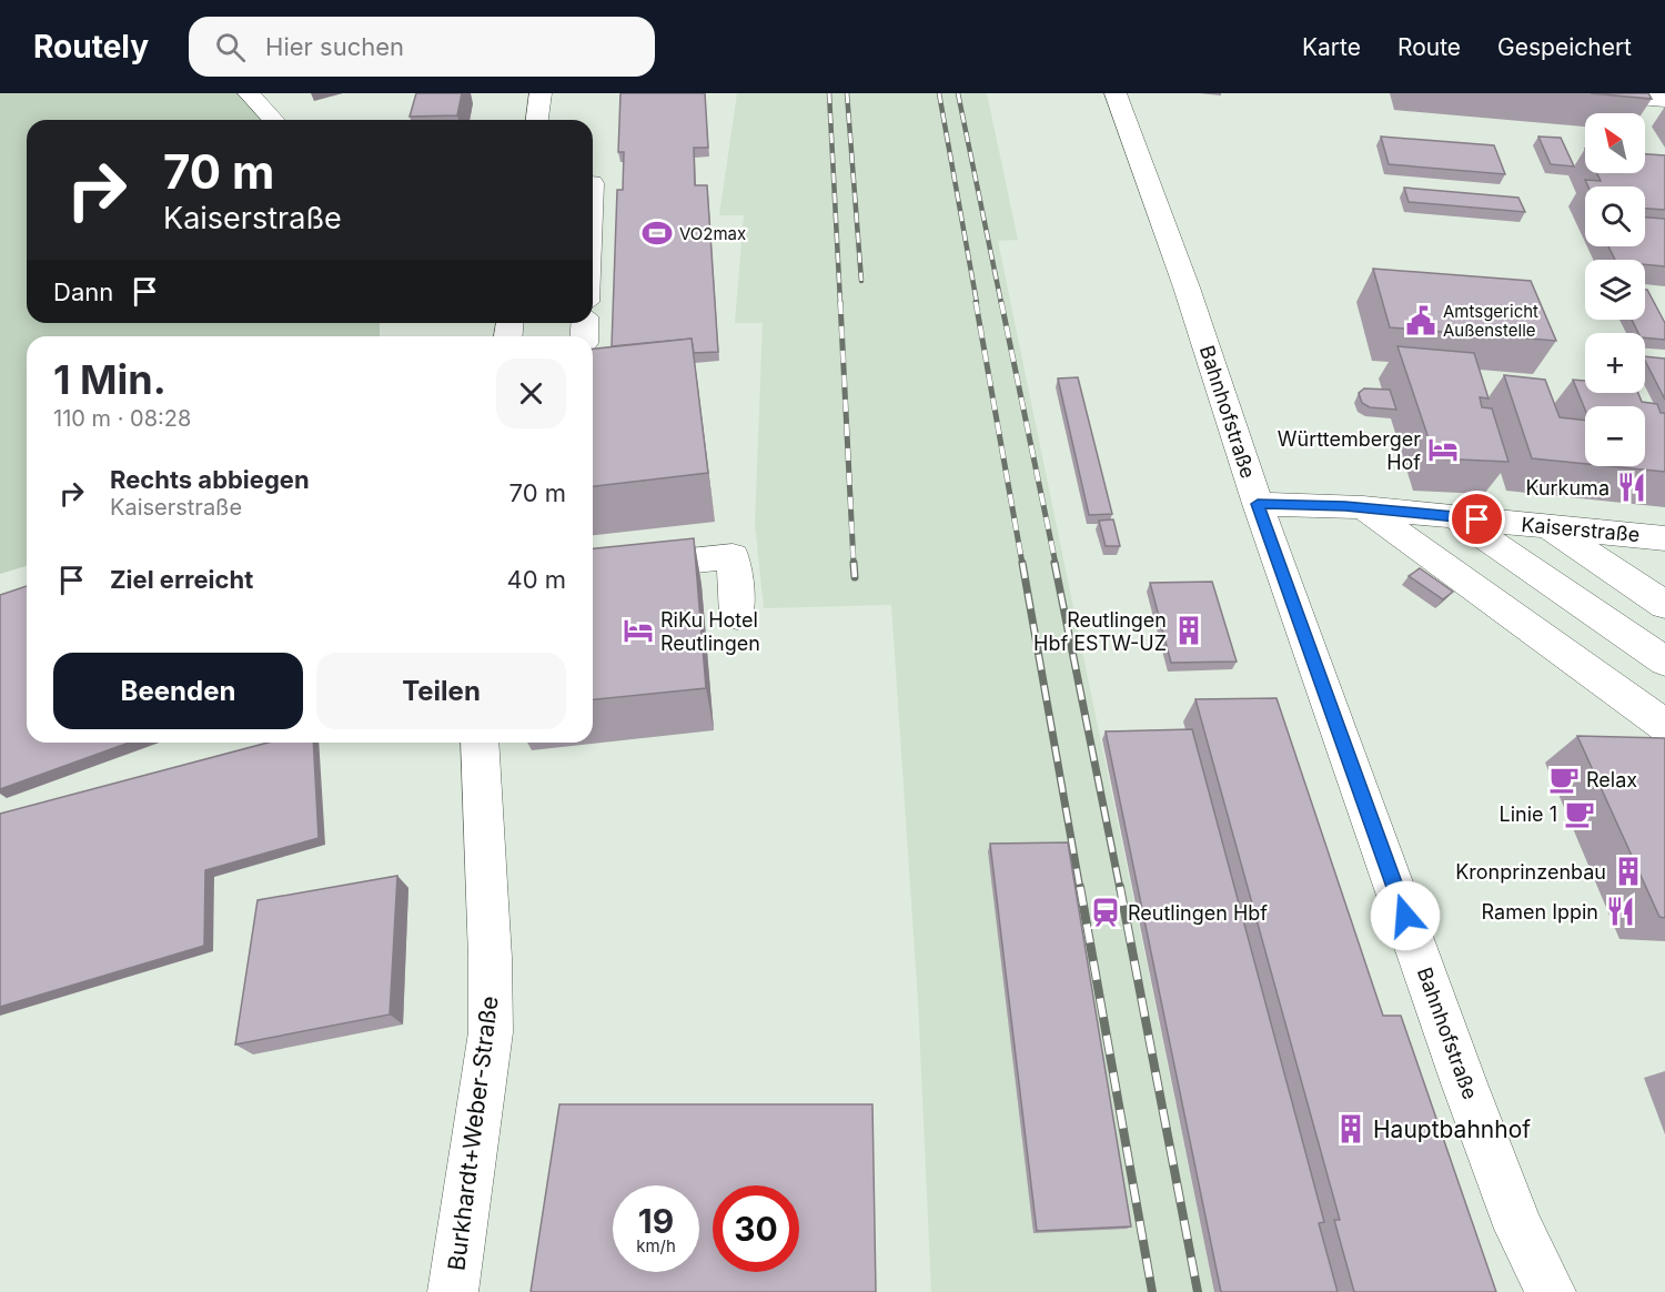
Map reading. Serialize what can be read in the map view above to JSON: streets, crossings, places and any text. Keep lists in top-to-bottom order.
{
  "streets": {
    "street": ["Bahnhofstraße", "Kaiserstraße", "Burkhardt+Weber-Straße"]
  },
  "crossings": [
    ["Bahnhofstraße", "Kaiserstraße"]
  ],
  "places": {
    "sports": ["VO2max"],
    "public building": ["Amtsgericht Außenstelle"],
    "hotel": ["Württemberger Hof", "RiKu Hotel Reutlingen"],
    "restaurant": ["Kurkuma", "Ramen Ippin"],
    "building": ["Reutlingen Hbf ESTW-UZ", "Kronprinzenbau", "Hauptbahnhof"],
    "cafe": ["Relax", "Linie 1"],
    "station": ["Reutlingen Hbf"]
  },
  "north": "top left",
  "page": {
    "header": "Routely",
    "search": "Hier suchen",
    "nav": ["Karte", "Route", "Gespeichert"],
    "map_buttons": ["+", "−"],
    "turn": ["70 m", "Kaiserstraße"],
    "then": "Dann",
    "heading": ["1 Min.", "110 m · 08:28"],
    "list": [
      {
        "name": "Rechts abbiegen",
        "note": "Kaiserstraße",
        "value": "70 m"
      },
      {
        "name": "Ziel erreicht",
        "value": "40 m"
      }
    ],
    "buttons": ["Beenden", "Teilen"],
    "speed": "19 km/h",
    "limit": "30"
  }
}
